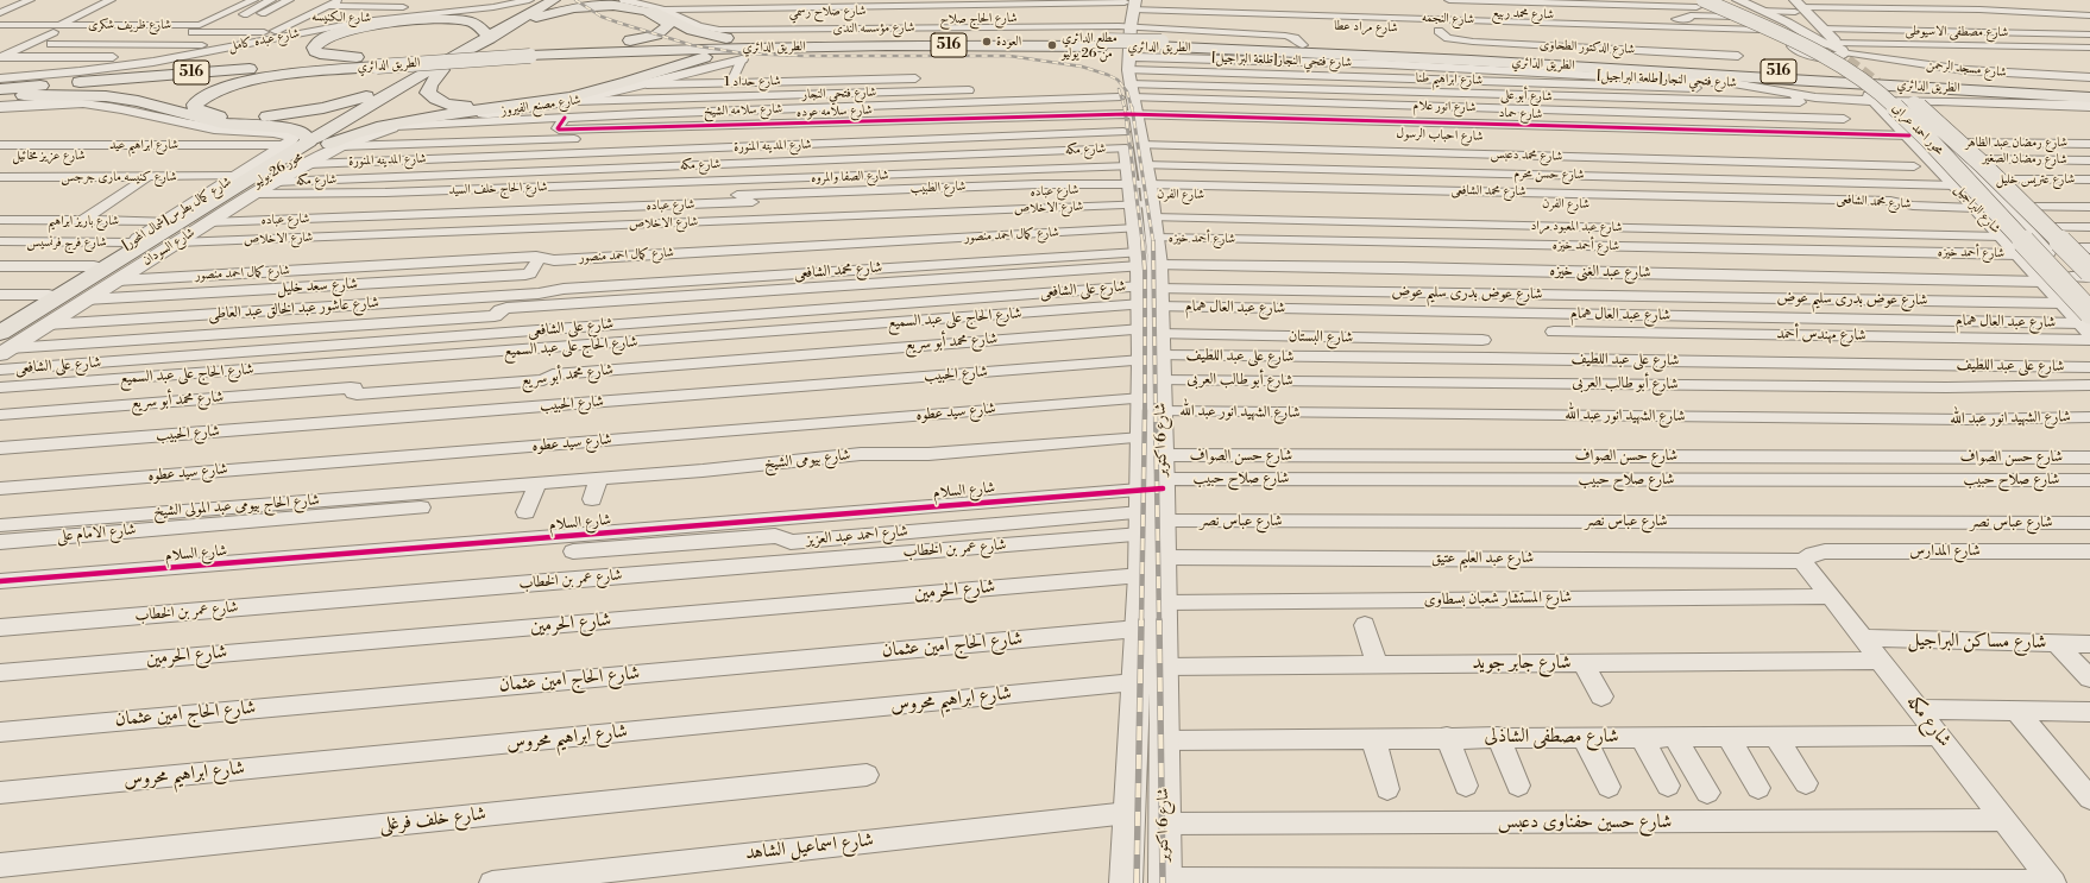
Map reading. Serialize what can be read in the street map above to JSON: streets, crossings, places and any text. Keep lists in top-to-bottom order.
{
  "streets": {
    "highway": [
      "516",
      "الطريق الدائري",
      "محور احمد عرابى",
      "محور 26 يوليو"
    ],
    "street": [
      "شارع صلاح رسمي",
      "شارع محمد ربيع",
      "شارع الكنيسه",
      "شارع النجمه",
      "شارع ظريف شكرى",
      "شارع مؤسسه الندى",
      "شارع مصطفى الاسيوطى",
      "شارع عبده كامل",
      "شارع الدكتور الطحاوى",
      "شارع فتحي النجار[طلعة البراجيل]",
      "شارع مسجد الرحمن",
      "شارع ابراهيم طنا",
      "شارع حداد 1",
      "شارع فتحي النجار",
      "شارع أبو على",
      "شارع مصنع الفيروز",
      "شارع انور علام",
      "شارع سلامه الشيخ",
      "شارع سلامه عوده",
      "شارع حماد",
      "شارع رمضان عبد الظاهر",
      "شارع ابراهيم عيد",
      "شارع المدينه المنورة",
      "شارع مكه",
      "شارع عزيز مخائيل",
      "شارع محمد دعبس",
      "شارع رمضان الصغير",
      "شارع حسن محرم",
      "شارع كنيسه مارى جرجس",
      "شارع الصفا والمروه",
      "شارع عتريس خليل",
      "شارع الحاج خلف السيد",
      "شارع عباده",
      "شارع محمد الشافعى",
      "شارع الفرن",
      "شارع الاخلاص",
      "شارع البراجيل",
      "شارع كمال بطرس[شمال المحور]",
      "شارع باريز ابراهيم",
      "شارع عبد المعبود مراد",
      "شارع كمال احمد منصور",
      "شارع أحمد خيزه",
      "شارع فرج فرنسيس",
      "شارع السودان",
      "شارع عبد الغنى خيزه",
      "شارع سعد خليل",
      "شارع على الشافعى",
      "شارع عوض بدرى سليم عوض",
      "شارع عبد العال همام",
      "شارع عاشور عبد الخالق عبد العاطى",
      "شارع الحاج على عبد السميع",
      "شارع مهندس أحمد",
      "شارع البستان",
      "شارع محمد أبو سريع",
      "شارع على عبد اللطيف",
      "شارع الحبيب",
      "شارع أبو طالب العربى",
      "شارع سيد عطوه",
      "شارع الشهيد انور عبد الله",
      "شارع 6 اكتوبر",
      "شارع حسن الصواف",
      "شارع بيومى الشيخ",
      "شارع صلاح حبيب",
      "شارع السلام",
      "شارع الحاج بيومى عبد المولى الشيخ",
      "شارع عباس نصر",
      "شارع الامام على",
      "شارع احمد عبد العزيز",
      "شارع عمر بن الخطاب",
      "شارع المدارس",
      "شارع عبد العليم عتيق",
      "شارع الحرمين",
      "شارع المستشار شعبان بسطاوى",
      "شارع مساكن البراجيل",
      "شارع الحاج امين عثمان",
      "شارع جابر جويد",
      "شارع ابراهيم محروس",
      "شارع مصطفى الشاذلى",
      "شارع خلف فرغلى",
      "شارع حسين حفناوى دعبس",
      "شارع اسماعيل الشاهد"
    ],
    "cycle path": ["شارع احباب الرسول"]
  },
  "crossings": [
    ["شارع صلاح رسمي", "شارع محمد ربيع"],
    ["شارع صلاح رسمي", "شارع النجمه"],
    ["شارع صلاح رسمي", "شارع مؤسسه الندى"],
    ["شارع صلاح رسمي", "شارع 6 اكتوبر"],
    ["شارع محمد ربيع", "شارع النجمه"],
    ["شارع محمد ربيع", "شارع مؤسسه الندى"],
    ["شارع محمد ربيع", "شارع 6 اكتوبر"],
    ["شارع الكنيسه", "شارع عبده كامل"],
    ["شارع النجمه", "شارع مؤسسه الندى"],
    ["شارع النجمه", "شارع 6 اكتوبر"],
    ["شارع مؤسسه الندى", "شارع 6 اكتوبر"],
    ["الطريق الدائري", "شارع مصنع الفيروز"],
    ["شارع فتحي النجار[طلعة البراجيل]", "شارع ابراهيم طنا"],
    ["شارع فتحي النجار[طلعة البراجيل]", "شارع أبو على"],
    ["شارع فتحي النجار[طلعة البراجيل]", "شارع انور علام"],
    ["شارع فتحي النجار[طلعة البراجيل]", "شارع سلامه الشيخ"],
    ["شارع فتحي النجار[طلعة البراجيل]", "شارع سلامه عوده"],
    ["شارع فتحي النجار[طلعة البراجيل]", "شارع حماد"],
    ["شارع فتحي النجار[طلعة البراجيل]", "شارع المدينه المنورة"],
    ["شارع فتحي النجار[طلعة البراجيل]", "شارع مكه"],
    ["شارع فتحي النجار[طلعة البراجيل]", "شارع محمد دعبس"],
    ["شارع فتحي النجار[طلعة البراجيل]", "شارع حسن محرم"],
    ["شارع فتحي النجار[طلعة البراجيل]", "شارع الصفا والمروه"],
    ["شارع فتحي النجار[طلعة البراجيل]", "شارع عباده"],
    ["شارع فتحي النجار[طلعة البراجيل]", "شارع الفرن"],
    ["شارع فتحي النجار[طلعة البراجيل]", "شارع الاخلاص"],
    ["شارع فتحي النجار[طلعة البراجيل]", "شارع البراجيل"],
    ["شارع فتحي النجار[طلعة البراجيل]", "شارع عبد المعبود مراد"],
    ["شارع فتحي النجار[طلعة البراجيل]", "شارع كمال احمد منصور"],
    ["شارع فتحي النجار[طلعة البراجيل]", "شارع أحمد خيزه"],
    ["شارع فتحي النجار[طلعة البراجيل]", "شارع 6 اكتوبر"],
    ["شارع ابراهيم طنا", "شارع أبو على"],
    ["شارع ابراهيم طنا", "شارع انور علام"],
    ["شارع ابراهيم طنا", "شارع سلامه الشيخ"],
    ["شارع ابراهيم طنا", "شارع سلامه عوده"],
    ["شارع ابراهيم طنا", "شارع حماد"],
    ["شارع ابراهيم طنا", "شارع المدينه المنورة"],
    ["شارع ابراهيم طنا", "شارع مكه"],
    ["شارع ابراهيم طنا", "شارع محمد دعبس"],
    ["شارع ابراهيم طنا", "شارع حسن محرم"],
    ["شارع ابراهيم طنا", "شارع الصفا والمروه"],
    ["شارع ابراهيم طنا", "شارع عباده"],
    ["شارع ابراهيم طنا", "شارع الفرن"],
    ["شارع ابراهيم طنا", "شارع الاخلاص"],
    ["شارع ابراهيم طنا", "شارع عبد المعبود مراد"],
    ["شارع ابراهيم طنا", "شارع كمال احمد منصور"],
    ["شارع ابراهيم طنا", "شارع أحمد خيزه"],
    ["شارع ابراهيم طنا", "شارع 6 اكتوبر"],
    ["شارع حداد 1", "شارع مصنع الفيروز"],
    ["شارع فتحي النجار", "شارع مصنع الفيروز"],
    ["شارع أبو على", "شارع انور علام"],
    ["شارع أبو على", "شارع سلامه الشيخ"],
    ["شارع أبو على", "شارع سلامه عوده"],
    ["شارع أبو على", "شارع حماد"],
    ["شارع أبو على", "شارع المدينه المنورة"],
    ["شارع أبو على", "شارع مكه"],
    ["شارع أبو على", "شارع محمد دعبس"],
    ["شارع أبو على", "شارع حسن محرم"],
    ["شارع أبو على", "شارع الصفا والمروه"],
    ["شارع أبو على", "شارع عباده"],
    ["شارع أبو على", "شارع الفرن"],
    ["شارع أبو على", "شارع الاخلاص"],
    ["شارع أبو على", "شارع عبد المعبود مراد"],
    ["شارع أبو على", "شارع كمال احمد منصور"],
    ["شارع أبو على", "شارع أحمد خيزه"],
    ["شارع أبو على", "شارع 6 اكتوبر"],
    ["شارع مصنع الفيروز", "شارع سلامه الشيخ"],
    ["شارع مصنع الفيروز", "شارع السودان"],
    ["شارع انور علام", "شارع سلامه الشيخ"],
    ["شارع انور علام", "شارع سلامه عوده"],
    ["شارع انور علام", "شارع حماد"],
    ["شارع انور علام", "شارع المدينه المنورة"],
    ["شارع انور علام", "شارع مكه"],
    ["شارع انور علام", "شارع محمد دعبس"],
    ["شارع انور علام", "شارع حسن محرم"],
    ["شارع انور علام", "شارع الصفا والمروه"],
    ["شارع انور علام", "شارع عباده"],
    ["شارع انور علام", "شارع الفرن"],
    ["شارع انور علام", "شارع الاخلاص"],
    ["شارع انور علام", "شارع عبد المعبود مراد"],
    ["شارع انور علام", "شارع كمال احمد منصور"],
    ["شارع انور علام", "شارع أحمد خيزه"],
    ["شارع انور علام", "شارع 6 اكتوبر"],
    ["شارع سلامه الشيخ", "شارع سلامه عوده"],
    ["شارع سلامه الشيخ", "شارع حماد"],
    ["شارع سلامه الشيخ", "شارع المدينه المنورة"],
    ["شارع سلامه الشيخ", "شارع مكه"],
    ["شارع سلامه الشيخ", "شارع محمد دعبس"],
    ["شارع سلامه الشيخ", "شارع حسن محرم"],
    ["شارع سلامه الشيخ", "شارع الصفا والمروه"],
    ["شارع سلامه الشيخ", "شارع عباده"],
    ["شارع سلامه الشيخ", "شارع الفرن"],
    ["شارع سلامه الشيخ", "شارع الاخلاص"],
    ["شارع سلامه الشيخ", "شارع عبد المعبود مراد"],
    ["شارع سلامه الشيخ", "شارع كمال احمد منصور"],
    ["شارع سلامه الشيخ", "شارع أحمد خيزه"],
    ["شارع سلامه الشيخ", "شارع 6 اكتوبر"],
    ["شارع سلامه عوده", "شارع حماد"],
    ["شارع سلامه عوده", "شارع المدينه المنورة"],
    ["شارع سلامه عوده", "شارع مكه"],
    ["شارع سلامه عوده", "شارع محمد دعبس"],
    ["شارع سلامه عوده", "شارع حسن محرم"],
    ["شارع سلامه عوده", "شارع الصفا والمروه"],
    ["شارع سلامه عوده", "شارع عباده"],
    ["شارع سلامه عوده", "شارع الفرن"],
    ["شارع سلامه عوده", "شارع الاخلاص"],
    ["شارع سلامه عوده", "شارع عبد المعبود مراد"],
    ["شارع سلامه عوده", "شارع كمال احمد منصور"],
    ["شارع سلامه عوده", "شارع أحمد خيزه"],
    ["شارع سلامه عوده", "شارع 6 اكتوبر"],
    ["شارع حماد", "شارع المدينه المنورة"],
    ["شارع حماد", "شارع مكه"],
    ["شارع حماد", "شارع محمد دعبس"],
    ["شارع حماد", "شارع حسن محرم"],
    ["شارع حماد", "شارع الصفا والمروه"],
    ["شارع حماد", "شارع عباده"],
    ["شارع حماد", "شارع الفرن"],
    ["شارع حماد", "شارع الاخلاص"],
    ["شارع حماد", "شارع البراجيل"],
    ["شارع حماد", "شارع عبد المعبود مراد"],
    ["شارع حماد", "شارع كمال احمد منصور"],
    ["شارع حماد", "شارع أحمد خيزه"],
    ["شارع حماد", "شارع 6 اكتوبر"],
    ["محور احمد عرابى", "شارع البراجيل"],
    ["محور احمد عرابى", "شارع عبد العال همام"],
    ["شارع رمضان عبد الظاهر", "شارع البراجيل"],
    ["شارع ابراهيم عيد", "شارع كمال بطرس[شمال المحور]"],
    ["شارع المدينه المنورة", "شارع مكه"],
    ["شارع المدينه المنورة", "شارع محمد دعبس"],
    ["شارع المدينه المنورة", "محور 26 يوليو"],
    ["شارع المدينه المنورة", "شارع حسن محرم"],
    ["شارع المدينه المنورة", "شارع الصفا والمروه"],
    ["شارع المدينه المنورة", "شارع عباده"],
    ["شارع المدينه المنورة", "شارع الفرن"],
    ["شارع المدينه المنورة", "شارع الاخلاص"],
    ["شارع المدينه المنورة", "شارع عبد المعبود مراد"],
    ["شارع المدينه المنورة", "شارع كمال احمد منصور"],
    ["شارع المدينه المنورة", "شارع أحمد خيزه"],
    ["شارع المدينه المنورة", "شارع السودان"],
    ["شارع المدينه المنورة", "شارع 6 اكتوبر"],
    ["شارع مكه", "شارع محمد دعبس"],
    ["شارع مكه", "شارع حسن محرم"],
    ["شارع مكه", "شارع الصفا والمروه"],
    ["شارع مكه", "شارع عباده"],
    ["شارع مكه", "شارع الفرن"],
    ["شارع مكه", "شارع الاخلاص"],
    ["شارع مكه", "شارع عبد المعبود مراد"],
    ["شارع مكه", "شارع كمال احمد منصور"],
    ["شارع مكه", "شارع أحمد خيزه"],
    ["شارع مكه", "شارع السودان"],
    ["شارع مكه", "شارع 6 اكتوبر"],
    ["شارع مكه", "شارع المدارس"],
    ["شارع مكه", "شارع عبد العليم عتيق"],
    ["شارع مكه", "شارع المستشار شعبان بسطاوى"],
    ["شارع مكه", "شارع مساكن البراجيل"],
    ["شارع مكه", "شارع جابر جويد"],
    ["شارع مكه", "شارع مصطفى الشاذلى"],
    ["شارع مكه", "شارع حسين حفناوى دعبس"],
    ["شارع عزيز مخائيل", "شارع كمال بطرس[شمال المحور]"],
    ["شارع محمد دعبس", "شارع حسن محرم"],
    ["شارع محمد دعبس", "شارع الصفا والمروه"],
    ["شارع محمد دعبس", "شارع عباده"],
    ["شارع محمد دعبس", "شارع الفرن"],
    ["شارع محمد دعبس", "شارع الاخلاص"],
    ["شارع محمد دعبس", "شارع عبد المعبود مراد"],
    ["شارع محمد دعبس", "شارع كمال احمد منصور"],
    ["شارع محمد دعبس", "شارع أحمد خيزه"],
    ["شارع محمد دعبس", "شارع 6 اكتوبر"],
    ["شارع رمضان الصغير", "شارع عتريس خليل"],
    ["شارع رمضان الصغير", "شارع البراجيل"],
    ["محور 26 يوليو", "شارع كمال بطرس[شمال المحور]"],
    ["محور 26 يوليو", "شارع السودان"],
    ["شارع حسن محرم", "شارع الصفا والمروه"],
    ["شارع حسن محرم", "شارع عباده"],
    ["شارع حسن محرم", "شارع الفرن"],
    ["شارع حسن محرم", "شارع الاخلاص"],
    ["شارع حسن محرم", "شارع البراجيل"],
    ["شارع حسن محرم", "شارع عبد المعبود مراد"],
    ["شارع حسن محرم", "شارع كمال احمد منصور"],
    ["شارع حسن محرم", "شارع أحمد خيزه"],
    ["شارع حسن محرم", "شارع 6 اكتوبر"],
    ["شارع كنيسه مارى جرجس", "شارع كمال بطرس[شمال المحور]"],
    ["شارع الصفا والمروه", "شارع الحاج خلف السيد"],
    ["شارع الصفا والمروه", "شارع عباده"],
    ["شارع الصفا والمروه", "شارع الفرن"],
    ["شارع الصفا والمروه", "شارع الاخلاص"],
    ["شارع الصفا والمروه", "شارع عبد المعبود مراد"],
    ["شارع الصفا والمروه", "شارع كمال احمد منصور"],
    ["شارع الصفا والمروه", "شارع أحمد خيزه"],
    ["شارع الصفا والمروه", "شارع 6 اكتوبر"],
    ["شارع عتريس خليل", "شارع البراجيل"],
    ["شارع الحاج خلف السيد", "شارع السودان"],
    ["شارع عباده", "شارع الفرن"],
    ["شارع عباده", "شارع الاخلاص"],
    ["شارع عباده", "شارع عبد المعبود مراد"],
    ["شارع عباده", "شارع كمال احمد منصور"],
    ["شارع عباده", "شارع أحمد خيزه"],
    ["شارع عباده", "شارع السودان"],
    ["شارع عباده", "شارع 6 اكتوبر"],
    ["شارع محمد الشافعى", "شارع عبد الغنى خيزه"],
    ["شارع محمد الشافعى", "شارع على الشافعى"],
    ["شارع محمد الشافعى", "شارع عوض بدرى سليم عوض"],
    ["شارع محمد الشافعى", "شارع عبد العال همام"],
    ["شارع محمد الشافعى", "شارع عاشور عبد الخالق عبد العاطى"],
    ["شارع محمد الشافعى", "شارع الحاج على عبد السميع"],
    ["شارع محمد الشافعى", "شارع 6 اكتوبر"],
    ["شارع الفرن", "شارع الاخلاص"],
    ["شارع الفرن", "شارع البراجيل"],
    ["شارع الفرن", "شارع عبد المعبود مراد"],
    ["شارع الفرن", "شارع كمال احمد منصور"],
    ["شارع الفرن", "شارع أحمد خيزه"],
    ["شارع الفرن", "شارع 6 اكتوبر"],
    ["شارع الاخلاص", "شارع عبد المعبود مراد"],
    ["شارع الاخلاص", "شارع كمال احمد منصور"],
    ["شارع الاخلاص", "شارع أحمد خيزه"],
    ["شارع الاخلاص", "شارع السودان"],
    ["شارع الاخلاص", "شارع 6 اكتوبر"],
    ["شارع البراجيل", "شارع عبد المعبود مراد"],
    ["شارع البراجيل", "شارع أحمد خيزه"],
    ["شارع البراجيل", "شارع عبد الغنى خيزه"],
    ["شارع البراجيل", "شارع عوض بدرى سليم عوض"],
    ["شارع البراجيل", "شارع عبد العال همام"],
    ["شارع كمال بطرس[شمال المحور]", "شارع باريز ابراهيم"],
    ["شارع كمال بطرس[شمال المحور]", "شارع فرج فرنسيس"],
    ["شارع كمال بطرس[شمال المحور]", "شارع السودان"],
    ["شارع عبد المعبود مراد", "شارع كمال احمد منصور"],
    ["شارع عبد المعبود مراد", "شارع أحمد خيزه"],
    ["شارع عبد المعبود مراد", "شارع 6 اكتوبر"],
    ["شارع كمال احمد منصور", "شارع أحمد خيزه"],
    ["شارع كمال احمد منصور", "شارع السودان"],
    ["شارع كمال احمد منصور", "شارع سعد خليل"],
    ["شارع كمال احمد منصور", "شارع 6 اكتوبر"],
    ["شارع أحمد خيزه", "شارع 6 اكتوبر"],
    ["شارع السودان", "شارع سعد خليل"],
    ["شارع السودان", "شارع عاشور عبد الخالق عبد العاطى"],
    ["شارع عبد الغنى خيزه", "شارع على الشافعى"],
    ["شارع عبد الغنى خيزه", "شارع عوض بدرى سليم عوض"],
    ["شارع عبد الغنى خيزه", "شارع عبد العال همام"],
    ["شارع عبد الغنى خيزه", "شارع الحاج على عبد السميع"],
    ["شارع عبد الغنى خيزه", "شارع 6 اكتوبر"],
    ["شارع على الشافعى", "شارع عوض بدرى سليم عوض"],
    ["شارع على الشافعى", "شارع عبد العال همام"],
    ["شارع على الشافعى", "شارع الحاج على عبد السميع"],
    ["شارع على الشافعى", "شارع 6 اكتوبر"],
    ["شارع عوض بدرى سليم عوض", "شارع عبد العال همام"],
    ["شارع عوض بدرى سليم عوض", "شارع الحاج على عبد السميع"],
    ["شارع عوض بدرى سليم عوض", "شارع 6 اكتوبر"],
    ["شارع عبد العال همام", "شارع الحاج على عبد السميع"],
    ["شارع عبد العال همام", "شارع 6 اكتوبر"],
    ["شارع الحاج على عبد السميع", "شارع 6 اكتوبر"],
    ["شارع البستان", "شارع محمد أبو سريع"],
    ["شارع البستان", "شارع على عبد اللطيف"],
    ["شارع البستان", "شارع الحبيب"],
    ["شارع البستان", "شارع 6 اكتوبر"],
    ["شارع محمد أبو سريع", "شارع على عبد اللطيف"],
    ["شارع محمد أبو سريع", "شارع الحبيب"],
    ["شارع محمد أبو سريع", "شارع 6 اكتوبر"],
    ["شارع على عبد اللطيف", "شارع الحبيب"],
    ["شارع على عبد اللطيف", "شارع 6 اكتوبر"],
    ["شارع الحبيب", "شارع 6 اكتوبر"],
    ["شارع أبو طالب العربى", "شارع 6 اكتوبر"],
    ["شارع سيد عطوه", "شارع 6 اكتوبر"],
    ["شارع الشهيد انور عبد الله", "شارع 6 اكتوبر"],
    ["شارع 6 اكتوبر", "شارع حسن الصواف"],
    ["شارع 6 اكتوبر", "شارع بيومى الشيخ"],
    ["شارع 6 اكتوبر", "شارع صلاح حبيب"],
    ["شارع 6 اكتوبر", "شارع السلام"],
    ["شارع 6 اكتوبر", "شارع عباس نصر"],
    ["شارع 6 اكتوبر", "شارع احمد عبد العزيز"],
    ["شارع 6 اكتوبر", "شارع عمر بن الخطاب"],
    ["شارع 6 اكتوبر", "شارع عبد العليم عتيق"],
    ["شارع 6 اكتوبر", "شارع الحرمين"],
    ["شارع 6 اكتوبر", "شارع المستشار شعبان بسطاوى"],
    ["شارع 6 اكتوبر", "شارع الحاج امين عثمان"],
    ["شارع 6 اكتوبر", "شارع جابر جويد"],
    ["شارع 6 اكتوبر", "شارع ابراهيم محروس"],
    ["شارع 6 اكتوبر", "شارع مصطفى الشاذلى"],
    ["شارع 6 اكتوبر", "شارع حسين حفناوى دعبس"],
    ["شارع 6 اكتوبر", "شارع اسماعيل الشاهد"],
    ["شارع بيومى الشيخ", "شارع الحاج بيومى عبد المولى الشيخ"],
    ["شارع صلاح حبيب", "شارع السلام"],
    ["شارع المدارس", "شارع عبد العليم عتيق"]
  ],
  "places": ["العودة", "مطلع الدائري من 26 يوليو"]
}
